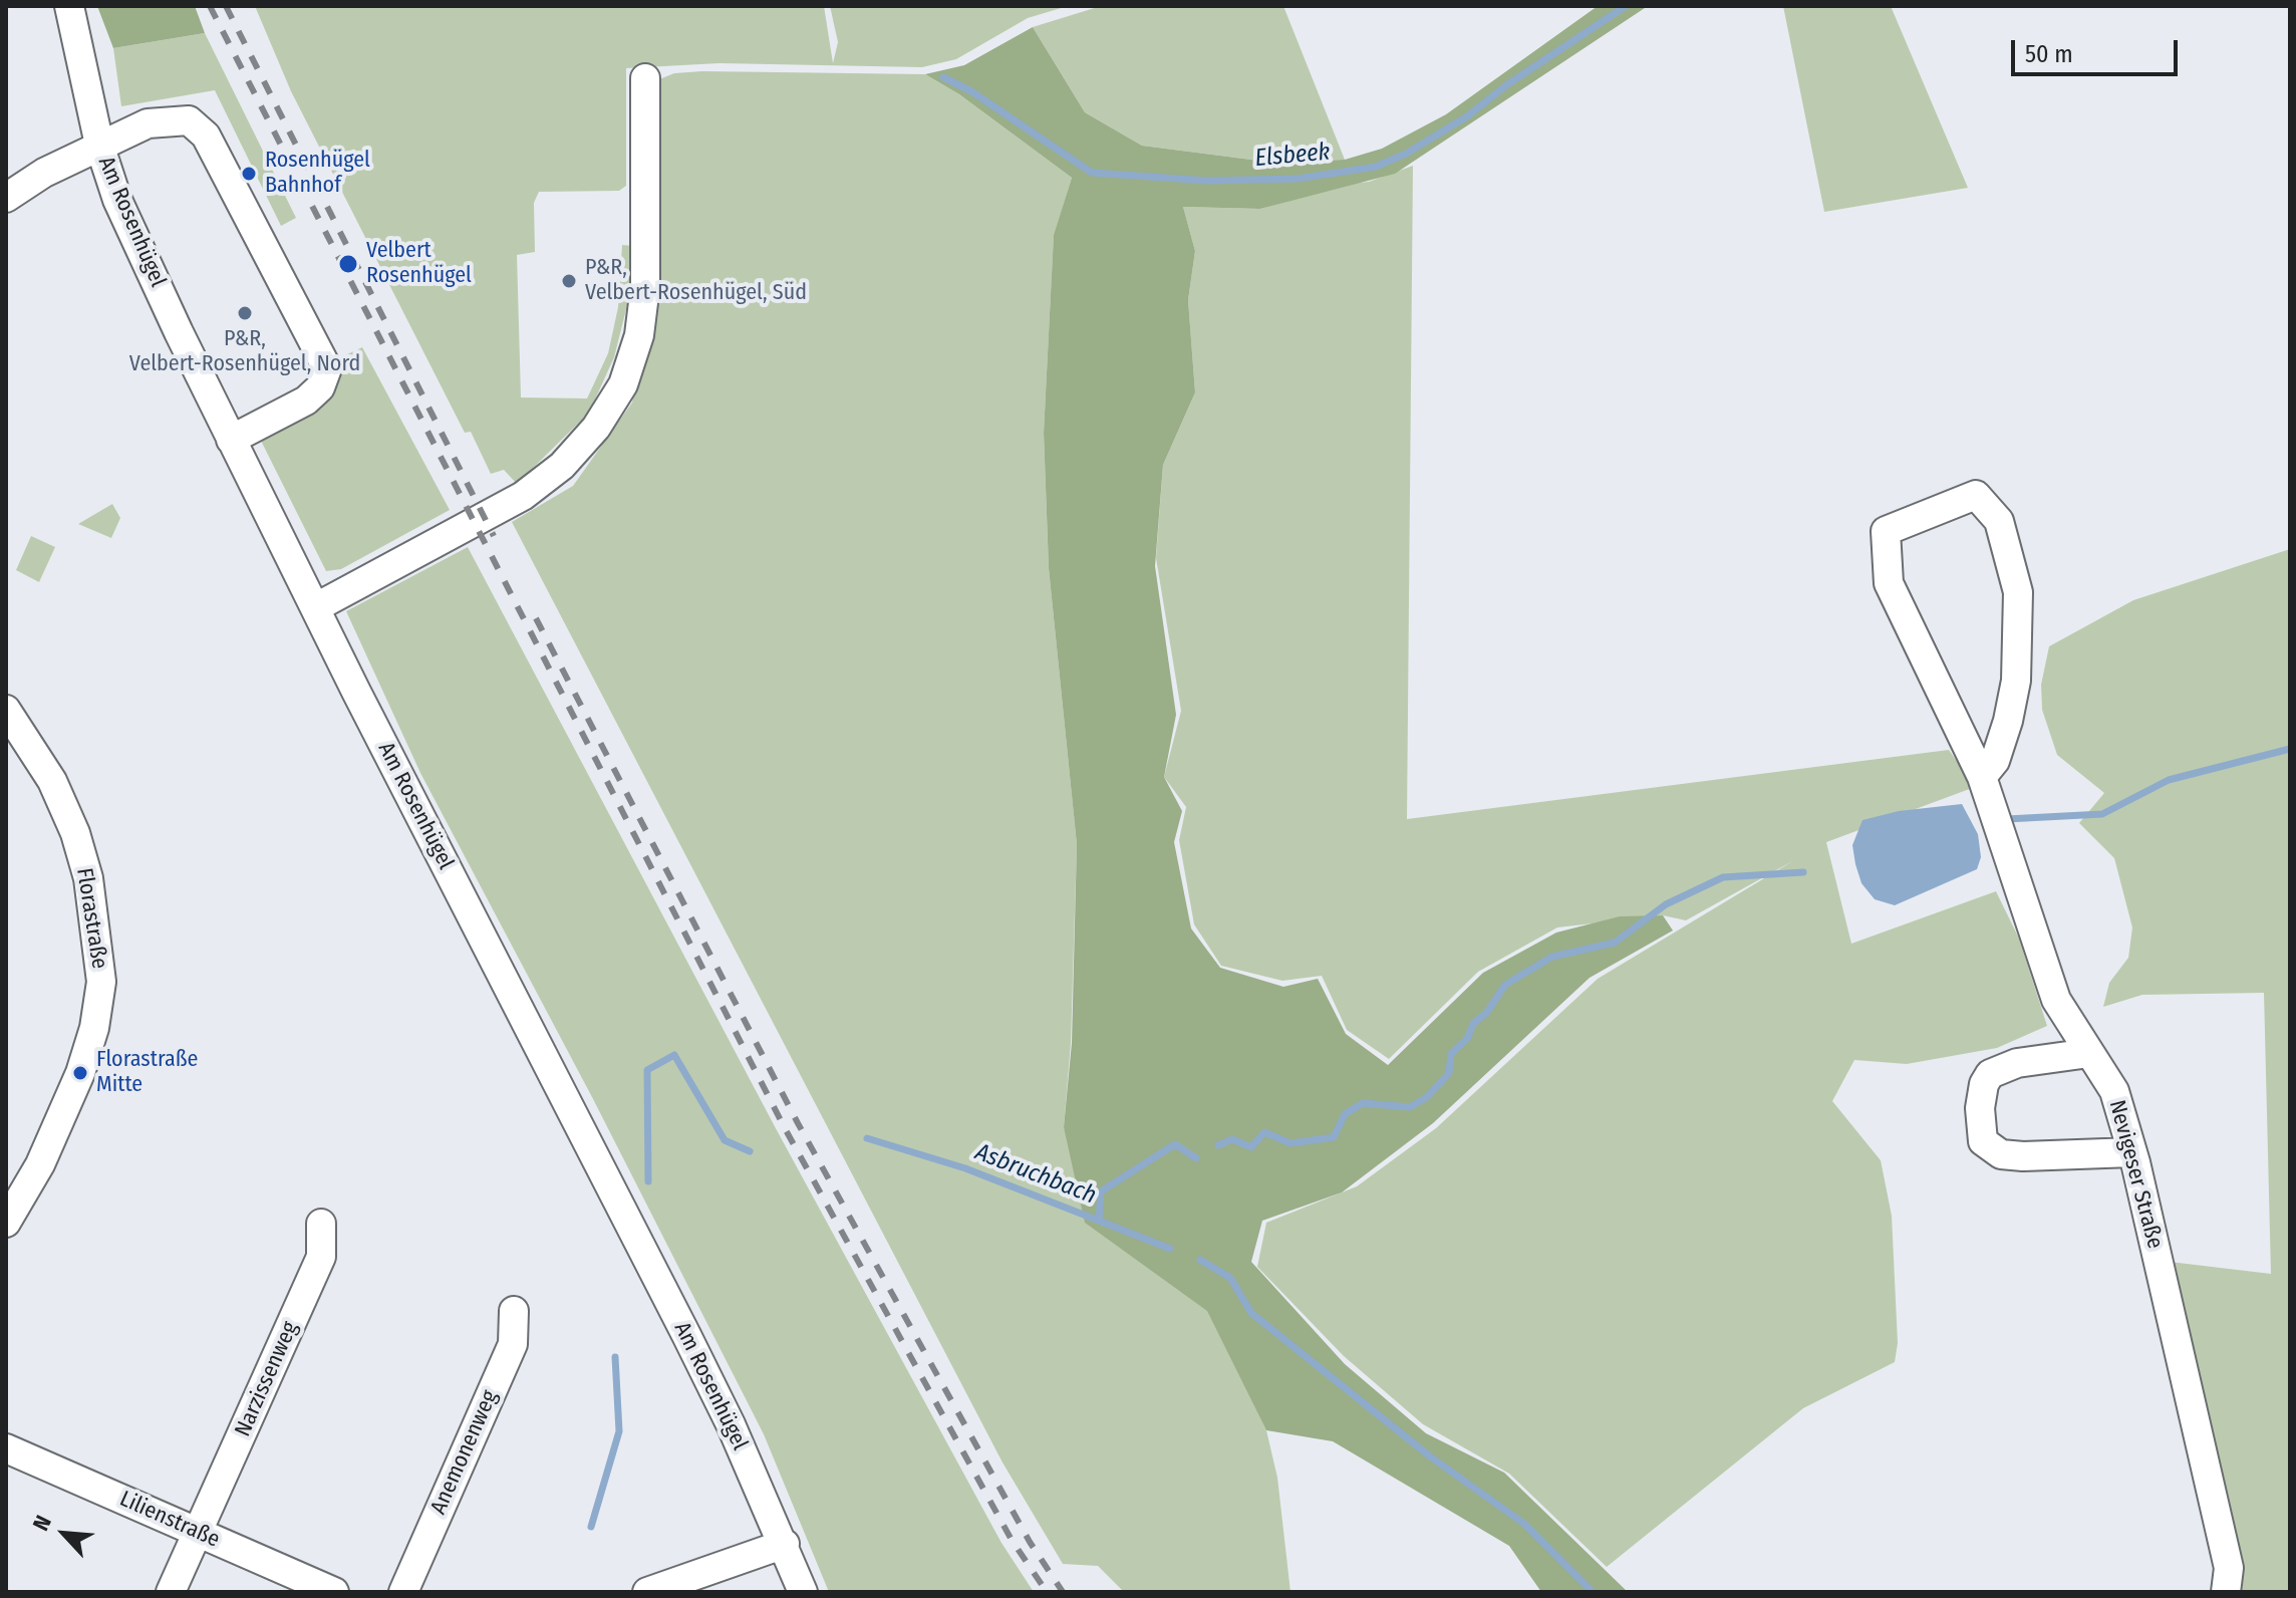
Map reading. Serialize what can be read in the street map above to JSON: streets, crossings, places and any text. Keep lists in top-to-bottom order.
{
  "streets": {
    "street": [
      "Am Rosenhügel",
      "Florastraße",
      "Nevigeser Straße",
      "Narzissenweg",
      "Anemonenweg",
      "Lilienstraße"
    ]
  },
  "crossings": [
    ["Narzissenweg", "Lilienstraße"]
  ],
  "water": ["Elsbeek", "Asbruchbach"],
  "places": [
    "Rosenhügel Bahnhof",
    "Velbert Rosenhügel",
    "P&R, Velbert-Rosenhügel, Süd",
    "P&R, Velbert-Rosenhügel, Nord",
    "Florastraße Mitte"
  ],
  "scale_bar": "50 m",
  "north": "top left"
}
